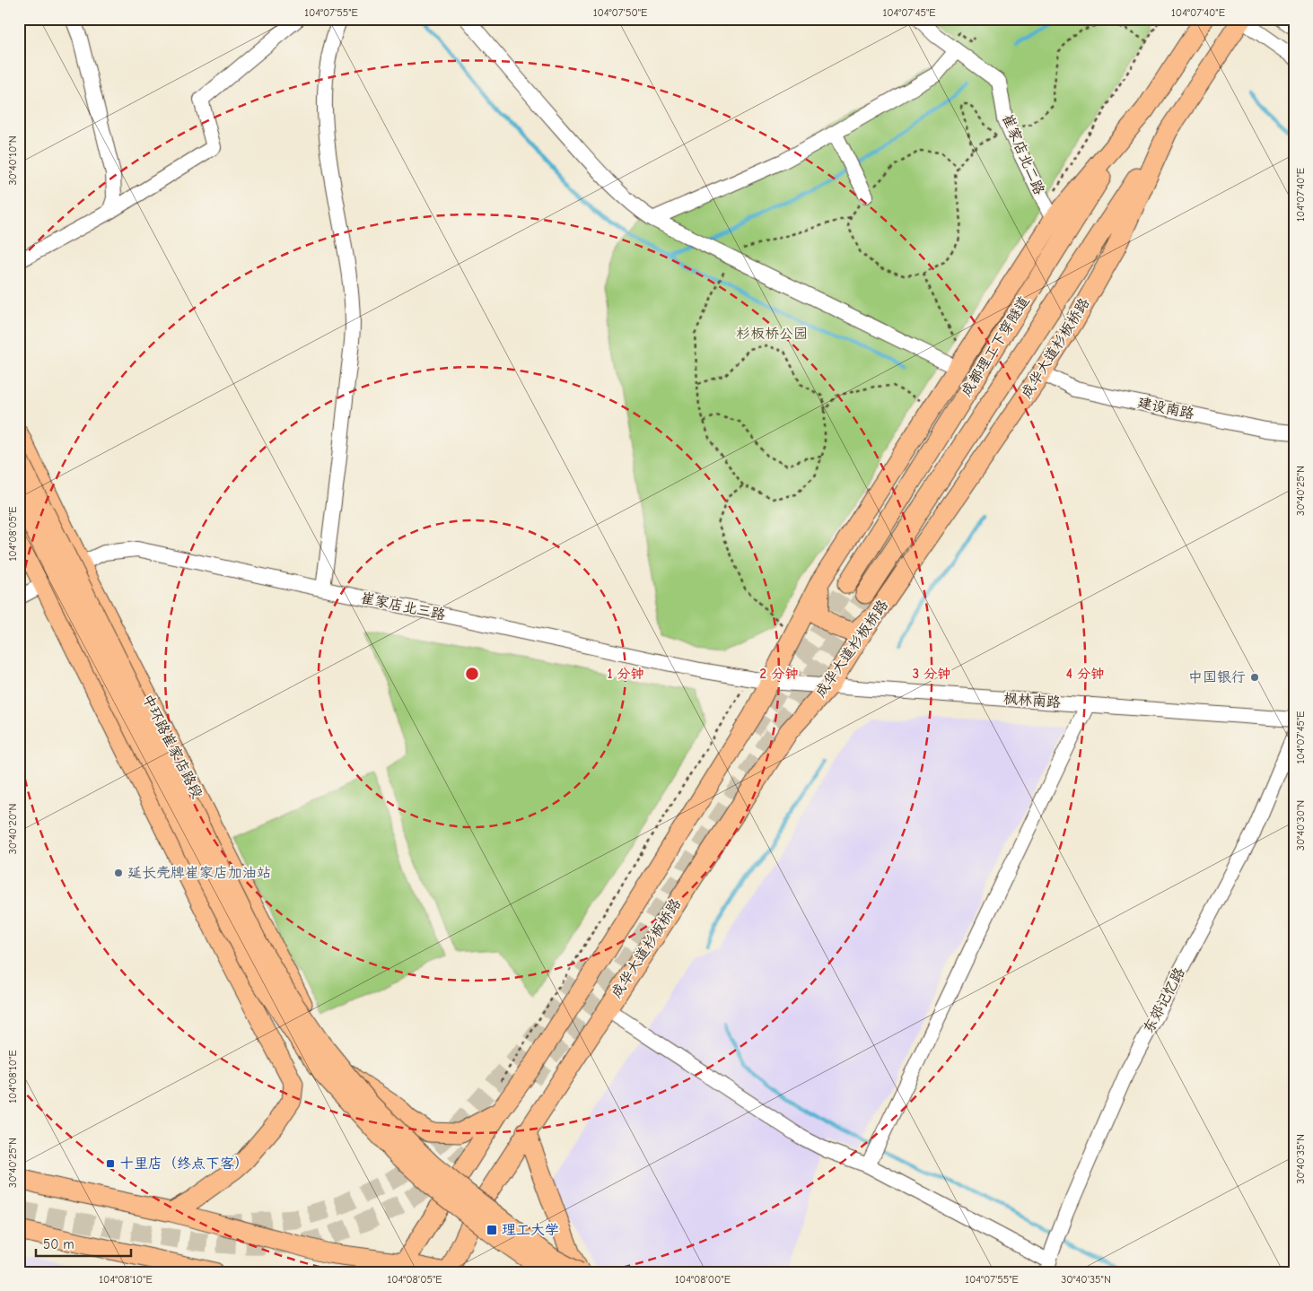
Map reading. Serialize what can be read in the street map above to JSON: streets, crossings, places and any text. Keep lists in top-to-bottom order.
{
  "streets": {
    "main road": ["成都理工下穿隧道", "成华大道杉板桥路", "中环路崔家店路段"],
    "street": [
      "崔家店北二路",
      "建设南路",
      "崔家店北三路",
      "枫林南路",
      "东郊记忆路"
    ]
  },
  "crossings": [
    ["成都理工下穿隧道", "成华大道杉板桥路"],
    ["成华大道杉板桥路", "建设南路"],
    ["成华大道杉板桥路", "枫林南路"],
    ["崔家店北三路", "枫林南路"],
    ["崔家店北三路", "中环路崔家店路段"]
  ],
  "parks": ["杉板桥公园"],
  "places": {
    "other": ["中国银行", "延长壳牌崔家店加油站"],
    "transit": ["十里店（终点下客）", "理工大学"]
  },
  "scale_bar": "50 m",
  "coordinates": [
    "104°07'55\"E",
    "104°07'50\"E",
    "104°07'45\"E",
    "104°07'40\"E",
    "30°40'10\"N",
    "30°40'25\"N",
    "104°08'05\"E",
    "30°40'30\"N",
    "30°40'20\"N",
    "104°08'10\"E",
    "30°40'35\"N",
    "104°08'00\"E"
  ],
  "rings": [
    "1 分钟",
    "2 分钟",
    "3 分钟",
    "4 分钟"
  ]
}
